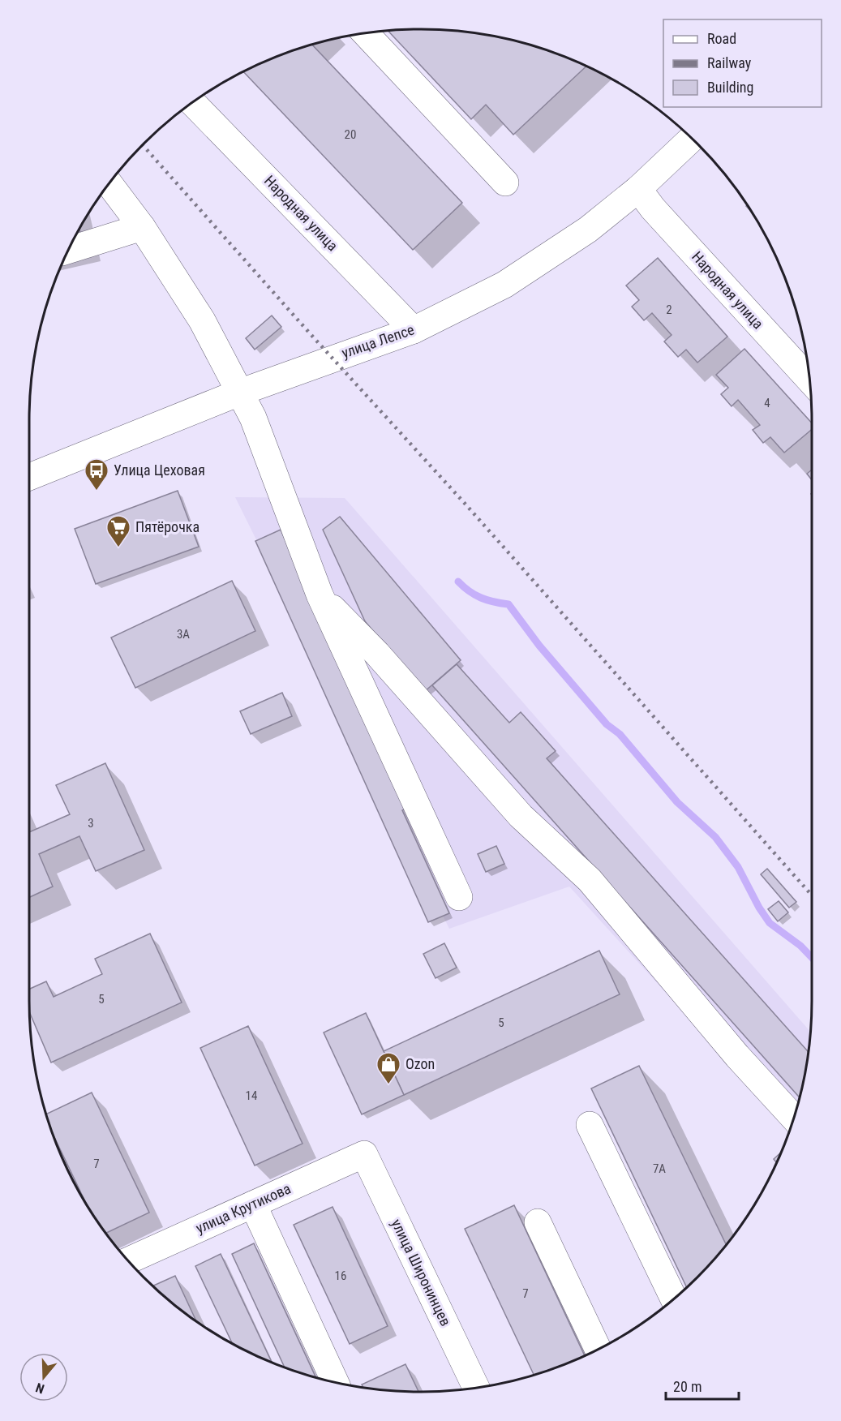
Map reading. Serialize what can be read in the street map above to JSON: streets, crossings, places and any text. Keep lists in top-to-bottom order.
{
  "streets": {
    "street": [
      "Народная улица",
      "улица Лепсе",
      "улица Крутикова",
      "улица Широнинцев"
    ]
  },
  "crossings": [
    ["Народная улица", "улица Лепсе"],
    ["улица Крутикова", "улица Широнинцев"]
  ],
  "places": {
    "bus stop": ["Улица Цеховая"],
    "supermarket": ["Пятёрочка"],
    "shop": ["Ozon"]
  },
  "house_numbers": [
    "20",
    "2",
    "4",
    "3А",
    "3",
    "5",
    "5",
    "14",
    "7",
    "7А",
    "16",
    "7"
  ],
  "legend": ["Road", "Railway", "Building"],
  "scale_bar": "20 m",
  "north": "bottom"
}
